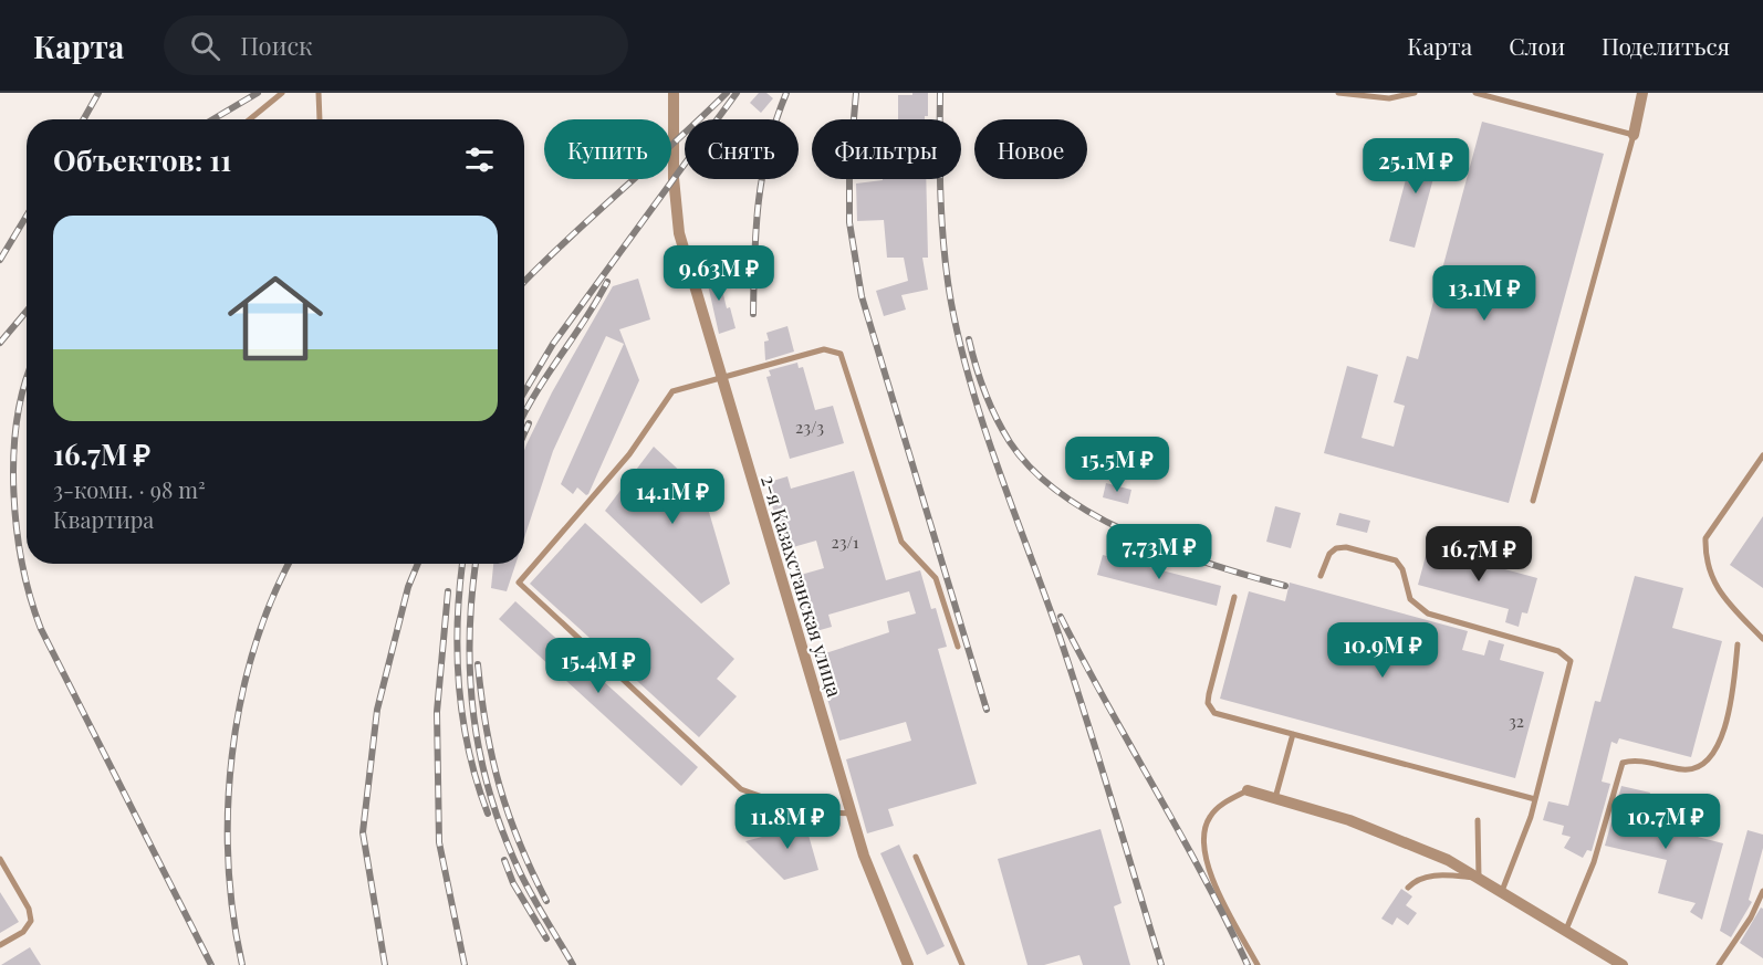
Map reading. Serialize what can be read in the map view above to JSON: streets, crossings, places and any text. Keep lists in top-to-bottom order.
{
  "streets": {
    "street": ["2-я Казахстанская улица"]
  },
  "house_numbers": ["23/3", "23/1", "32"],
  "page": {
    "header": "Карта",
    "search": "Поиск",
    "nav": ["Карта", "Слои", "Поделиться"],
    "chip": [
      "Купить",
      "Снять",
      "Фильтры",
      "Новое"
    ],
    "heading": "Объектов: 11",
    "price": [
      "25.1M ₽",
      "9.63M ₽",
      "13.1M ₽",
      "15.5M ₽",
      "14.1M ₽",
      "7.73M ₽",
      "16.7M ₽",
      "10.9M ₽",
      "15.4M ₽",
      "11.8M ₽",
      "10.7M ₽"
    ],
    "list": [
      {
        "name": "16.7M ₽",
        "note": "3-комн. · 98 m² · Квартира"
      }
    ]
  }
}
